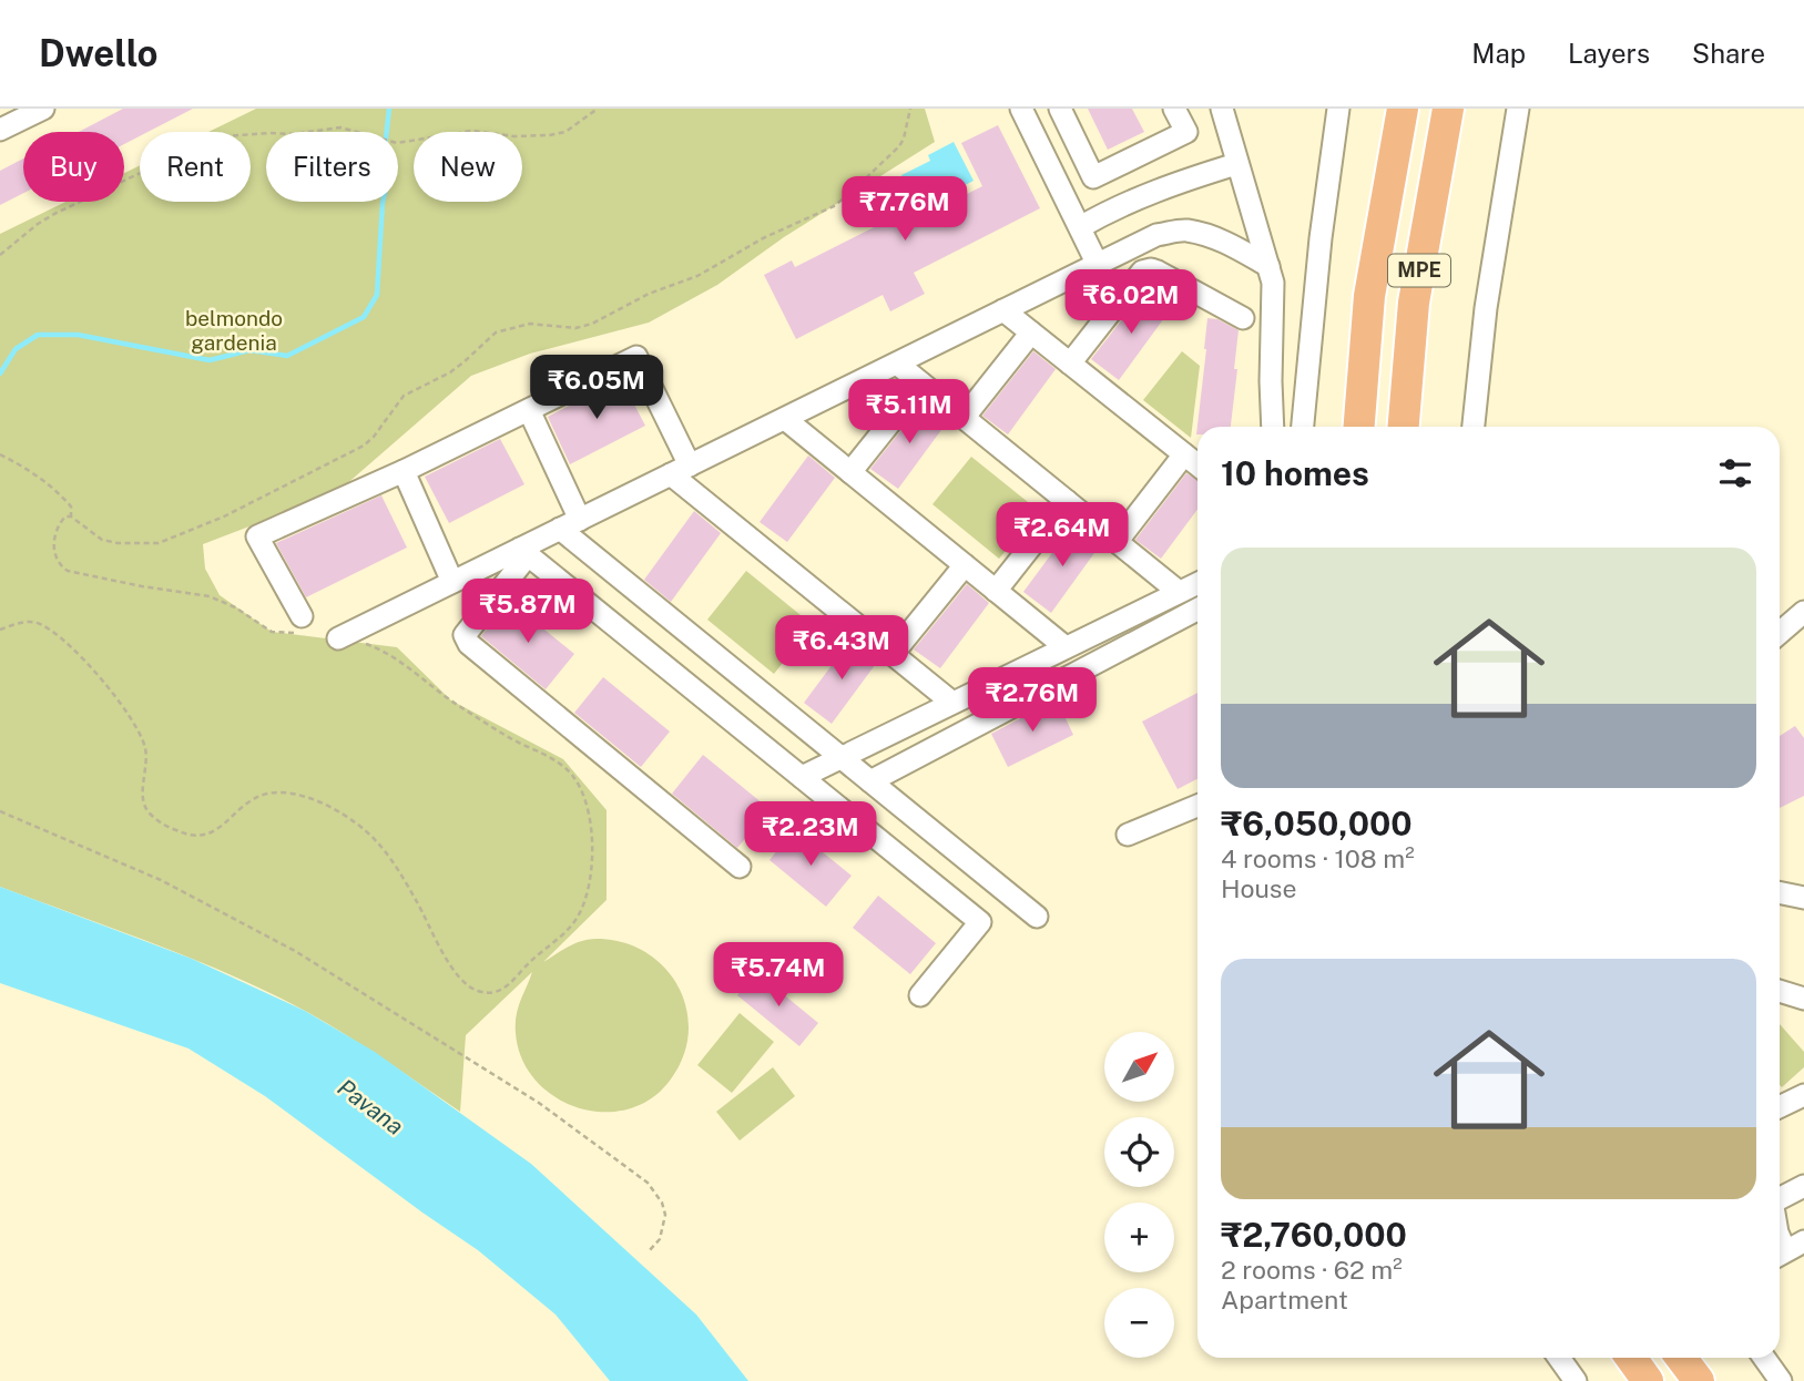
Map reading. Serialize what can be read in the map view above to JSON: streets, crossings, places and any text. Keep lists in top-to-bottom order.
{
  "streets": {
    "highway": ["MPE"]
  },
  "water": ["Pavana"],
  "parks": ["belmondo gardenia"],
  "north": "top right",
  "page": {
    "header": "Dwello",
    "nav": ["Map", "Layers", "Share"],
    "chip": [
      "Buy",
      "Rent",
      "Filters",
      "New"
    ],
    "price": [
      "₹7.76M",
      "₹6.02M",
      "₹6.05M",
      "₹5.11M",
      "₹2.64M",
      "₹5.87M",
      "₹6.43M",
      "₹2.76M",
      "₹2.23M",
      "₹5.74M"
    ],
    "heading": "10 homes",
    "list": [
      {
        "name": "₹6,050,000",
        "note": "4 rooms · 108 m² · House"
      },
      {
        "name": "₹2,760,000",
        "note": "2 rooms · 62 m² · Apartment"
      }
    ],
    "map_buttons": ["+", "−"]
  }
}
